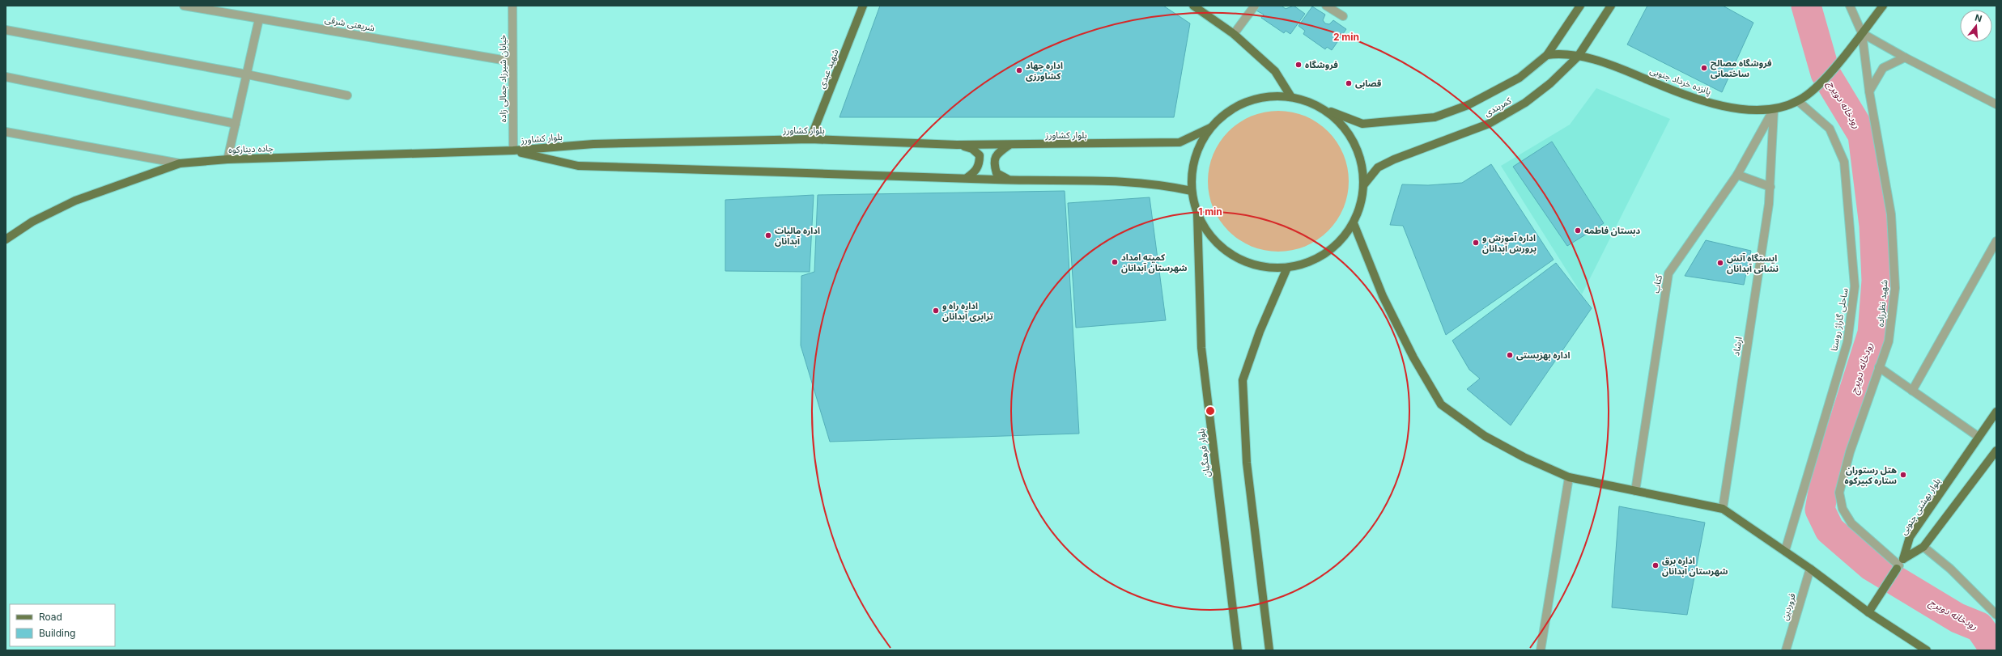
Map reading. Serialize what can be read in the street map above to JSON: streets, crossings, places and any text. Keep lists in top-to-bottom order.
{
  "streets": {
    "main road": [
      "شهید عبدی",
      "پانزده خرداد جنوبی",
      "کمربندی",
      "بلوار کشاورز",
      "جاده دینارکوه",
      "بلوار فرهنگیان",
      "بلوار بهشتی جنوبی"
    ],
    "street": [
      "شریعتی شرقی",
      "خیابان شیرزاد جمالی زاده",
      "کتاب",
      "شهید نظرزاده",
      "ساحلی گاراژ روستا",
      "ارشاد",
      "فروردین"
    ]
  },
  "crossings": [
    ["شریعتی شرقی", "خیابان شیرزاد جمالی زاده"],
    ["شهید عبدی", "بلوار کشاورز"],
    ["خیابان شیرزاد جمالی زاده", "بلوار کشاورز"],
    ["خیابان شیرزاد جمالی زاده", "جاده دینارکوه"],
    ["پانزده خرداد جنوبی", "کمربندی"],
    ["پانزده خرداد جنوبی", "کتاب"],
    ["پانزده خرداد جنوبی", "شهید نظرزاده"],
    ["پانزده خرداد جنوبی", "ساحلی گاراژ روستا"],
    ["پانزده خرداد جنوبی", "ارشاد"],
    ["بلوار کشاورز", "جاده دینارکوه"],
    ["کتاب", "ارشاد"],
    ["شهید نظرزاده", "بلوار بهشتی جنوبی"]
  ],
  "water": ["رودخانه دویرج"],
  "places": [
    "فروشگاه",
    "فروشگاه مصالح ساختمانی",
    "اداره جهاد کشاورزی",
    "قصابی",
    "دبستان فاطمه",
    "اداره مالیات آبدانان",
    "اداره آموزش و پرورش آبدانان",
    "کمیته امداد شهرستان آبدانان",
    "ایستگاه آتش نشانی آبدانان",
    "اداره راه و ترابری آبدانان",
    "اداره بهزیستی",
    "هتل رستوران ستاره کبیرکوه",
    "اداره برق شهرستان آبدانان"
  ],
  "legend": ["Road", "Building"],
  "north": "top",
  "rings": ["2 min", "1 min"]
}
